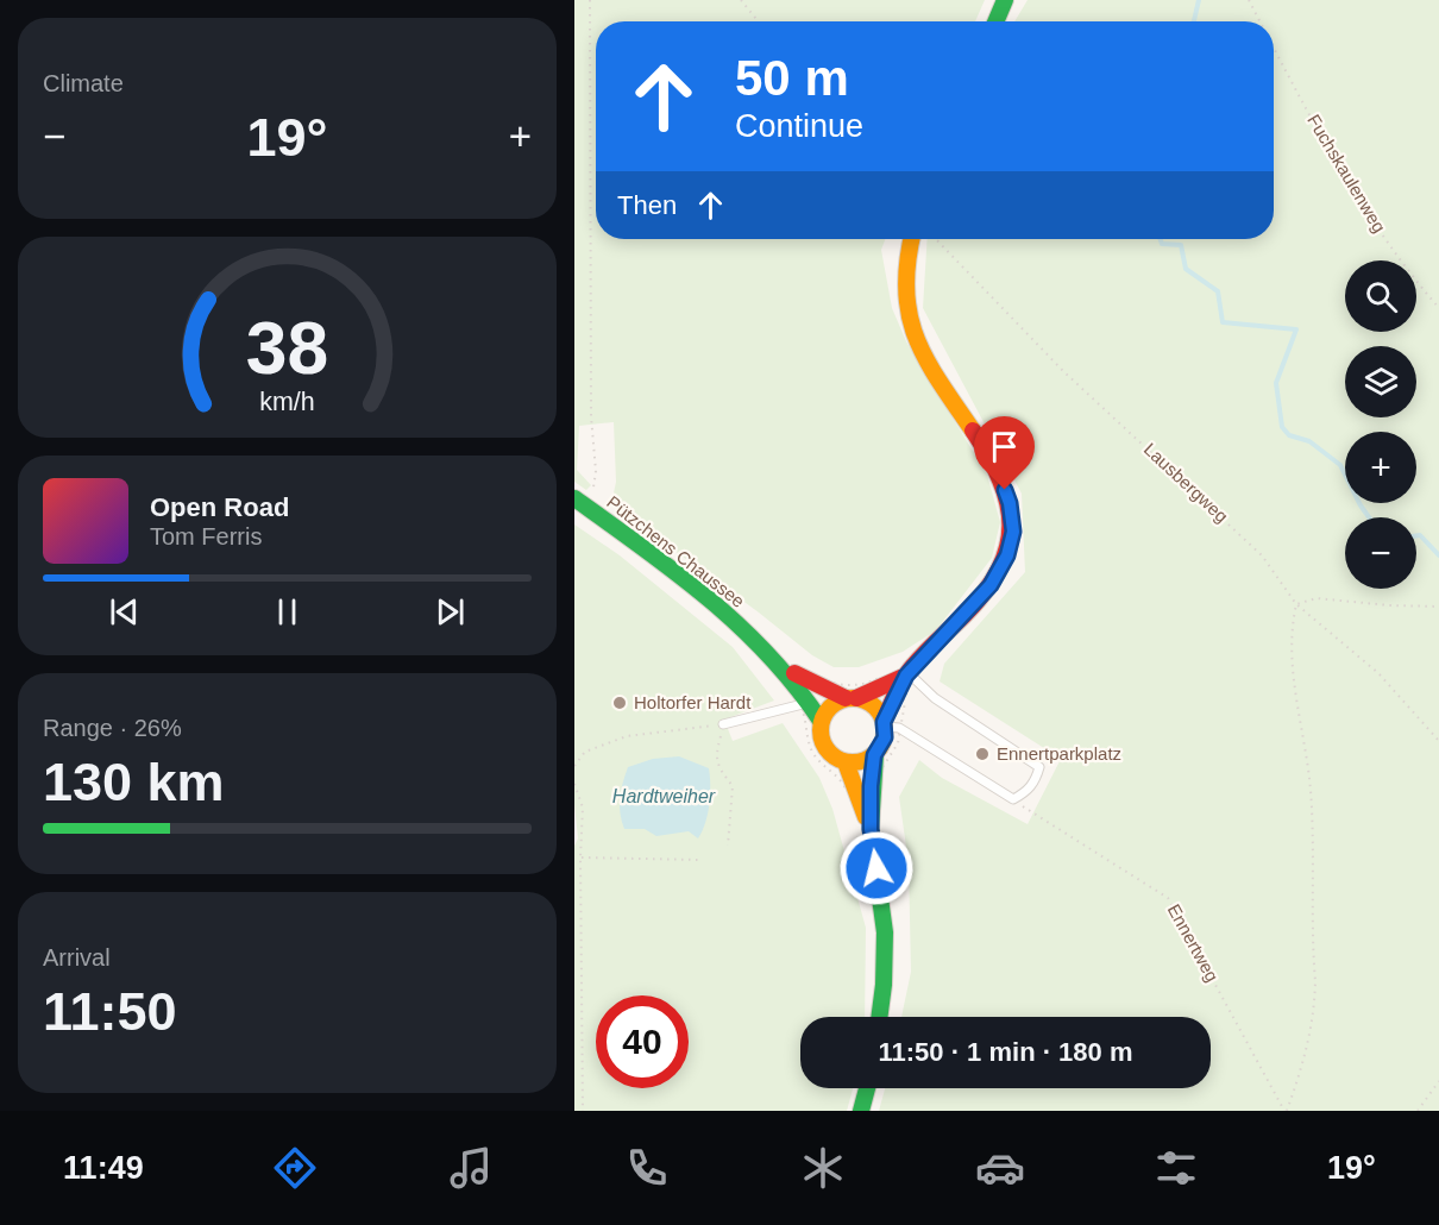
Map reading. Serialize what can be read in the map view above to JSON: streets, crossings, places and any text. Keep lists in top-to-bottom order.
{
  "streets": {
    "street": ["Pützchens Chaussee"],
    "path": ["Fuchskaulenweg", "Lausbergweg", "Ennertweg"]
  },
  "water": ["Hardtweiher"],
  "places": ["Holtorfer Hardt", "Ennertparkplatz"],
  "page": {
    "tile": [
      "Climate",
      ["Range · 26%", "130 km"],
      ["Arrival", "11:50"]
    ],
    "turn": ["50 m", "Continue"],
    "heat": ["−", "19°", "+"],
    "then": "Then",
    "map_buttons": ["+", "−"],
    "song": ["Open Road", "Tom Ferris"],
    "limit": "40",
    "trip": "11:50 · 1 min · 180 m",
    "tabs": ["11:49", "19°"],
    "gauge": ["38", "km/h"]
  }
}
